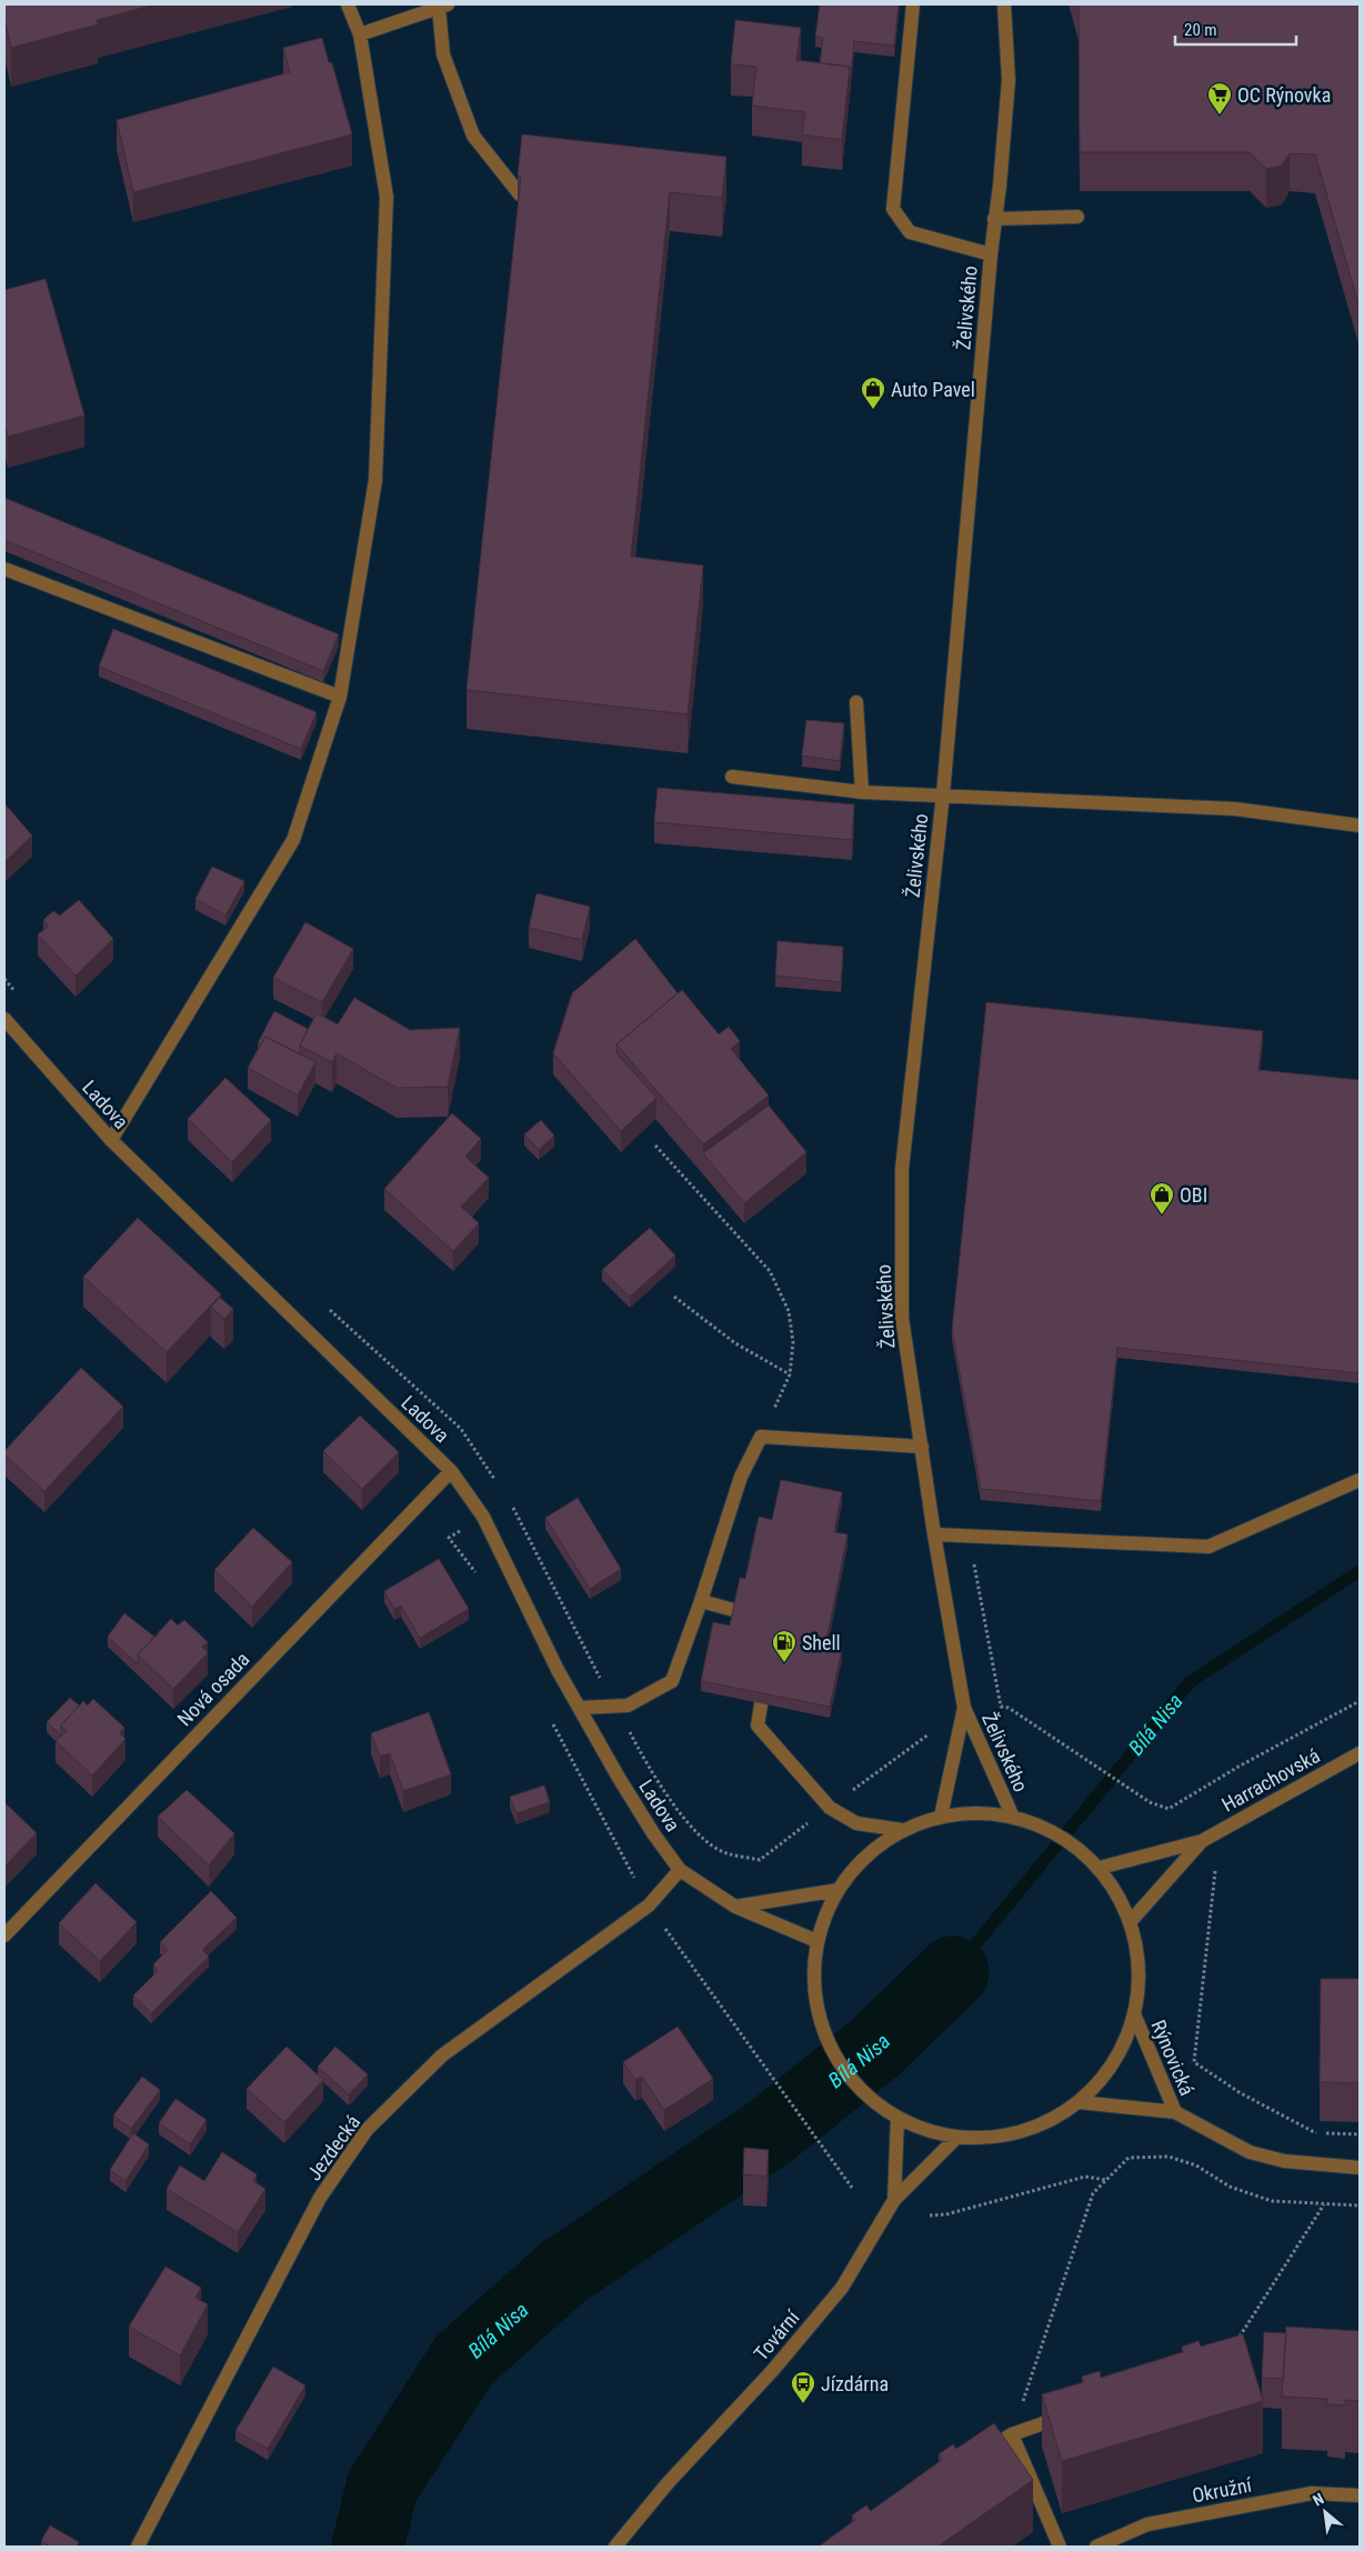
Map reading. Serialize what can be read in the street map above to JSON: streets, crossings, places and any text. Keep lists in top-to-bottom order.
{
  "streets": {
    "street": [
      "Želivského",
      "Ladova",
      "Nová osada",
      "Harrachovská",
      "Rýnovická",
      "Jezdecká",
      "Tovární",
      "Okružní"
    ]
  },
  "crossings": [
    ["Ladova", "Nová osada"],
    ["Ladova", "Jezdecká"]
  ],
  "water": ["Bílá Nisa"],
  "places": {
    "supermarket": ["OC Rýnovka"],
    "shop": ["Auto Pavel", "OBI"],
    "fuel station": ["Shell"],
    "bus stop": ["Jízdárna"]
  },
  "scale_bar": "20 m",
  "north": "top left"
}
